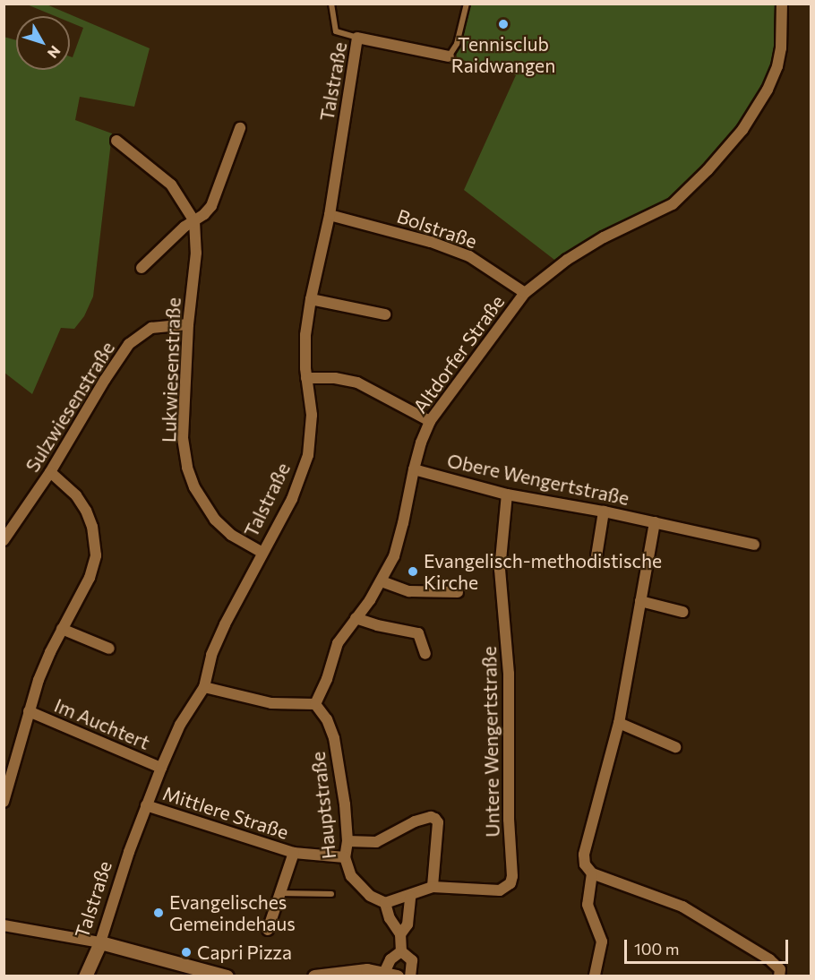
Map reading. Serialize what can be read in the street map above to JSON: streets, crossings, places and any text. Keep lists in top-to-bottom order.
{
  "streets": {
    "street": [
      "Talstraße",
      "Bolstraße",
      "Altdorfer Straße",
      "Lukwiesenstraße",
      "Sulzwiesenstraße",
      "Obere Wengertstraße",
      "Im Auchtert",
      "Untere Wengertstraße",
      "Hauptstraße",
      "Mittlere Straße"
    ]
  },
  "crossings": [
    ["Talstraße", "Bolstraße"],
    ["Talstraße", "Lukwiesenstraße"],
    ["Talstraße", "Im Auchtert"],
    ["Talstraße", "Mittlere Straße"],
    ["Bolstraße", "Altdorfer Straße"],
    ["Altdorfer Straße", "Obere Wengertstraße"],
    ["Altdorfer Straße", "Hauptstraße"],
    ["Lukwiesenstraße", "Sulzwiesenstraße"],
    ["Obere Wengertstraße", "Untere Wengertstraße"],
    ["Untere Wengertstraße", "Hauptstraße"],
    ["Hauptstraße", "Mittlere Straße"]
  ],
  "places": [
    "Tennisclub Raidwangen",
    "Evangelisch-methodistische Kirche",
    "Evangelisches Gemeindehaus",
    "Capri Pizza"
  ],
  "scale_bar": "100 m",
  "north": "bottom right"
}
